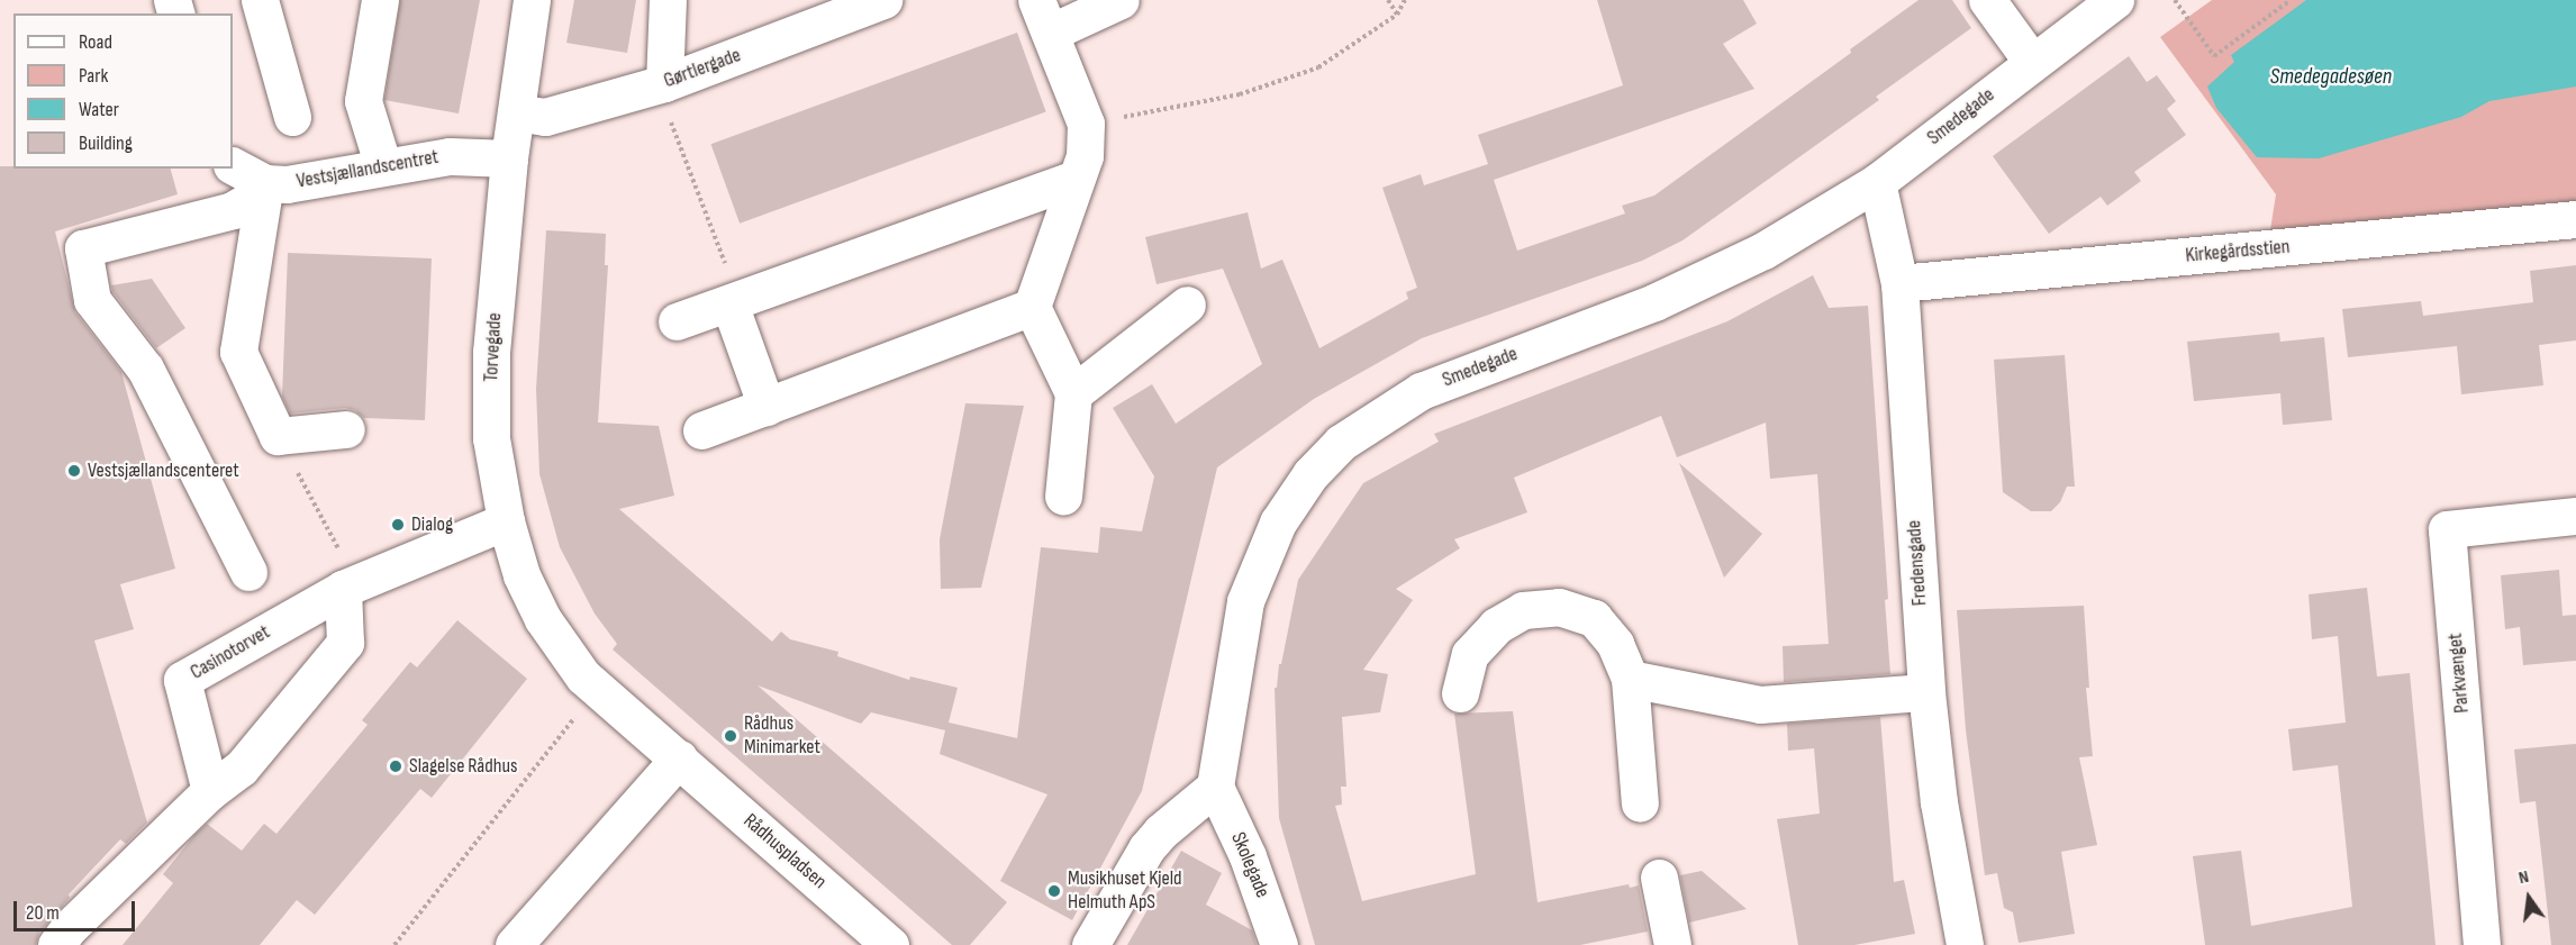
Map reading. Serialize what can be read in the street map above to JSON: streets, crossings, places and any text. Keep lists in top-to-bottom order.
{
  "streets": {
    "street": [
      "Gørtlergade",
      "Smedegade",
      "Vestsjællandscentret",
      "Kirkegårdsstien",
      "Torvegade",
      "Fredensgade",
      "Casinotorvet",
      "Parkvænget",
      "Rådhuspladsen",
      "Skolegade"
    ]
  },
  "crossings": [
    ["Gørtlergade", "Torvegade"],
    ["Smedegade", "Fredensgade"],
    ["Smedegade", "Skolegade"],
    ["Vestsjællandscentret", "Torvegade"],
    ["Kirkegårdsstien", "Fredensgade"],
    ["Torvegade", "Casinotorvet"],
    ["Torvegade", "Rådhuspladsen"]
  ],
  "water": ["Smedegadesøen"],
  "places": [
    "Vestsjællandscenteret",
    "Dialog",
    "Rådhus Minimarket",
    "Slagelse Rådhus",
    "Musikhuset Kjeld Helmuth ApS"
  ],
  "legend": [
    "Road",
    "Park",
    "Water",
    "Building"
  ],
  "scale_bar": "20 m",
  "north": "top"
}
